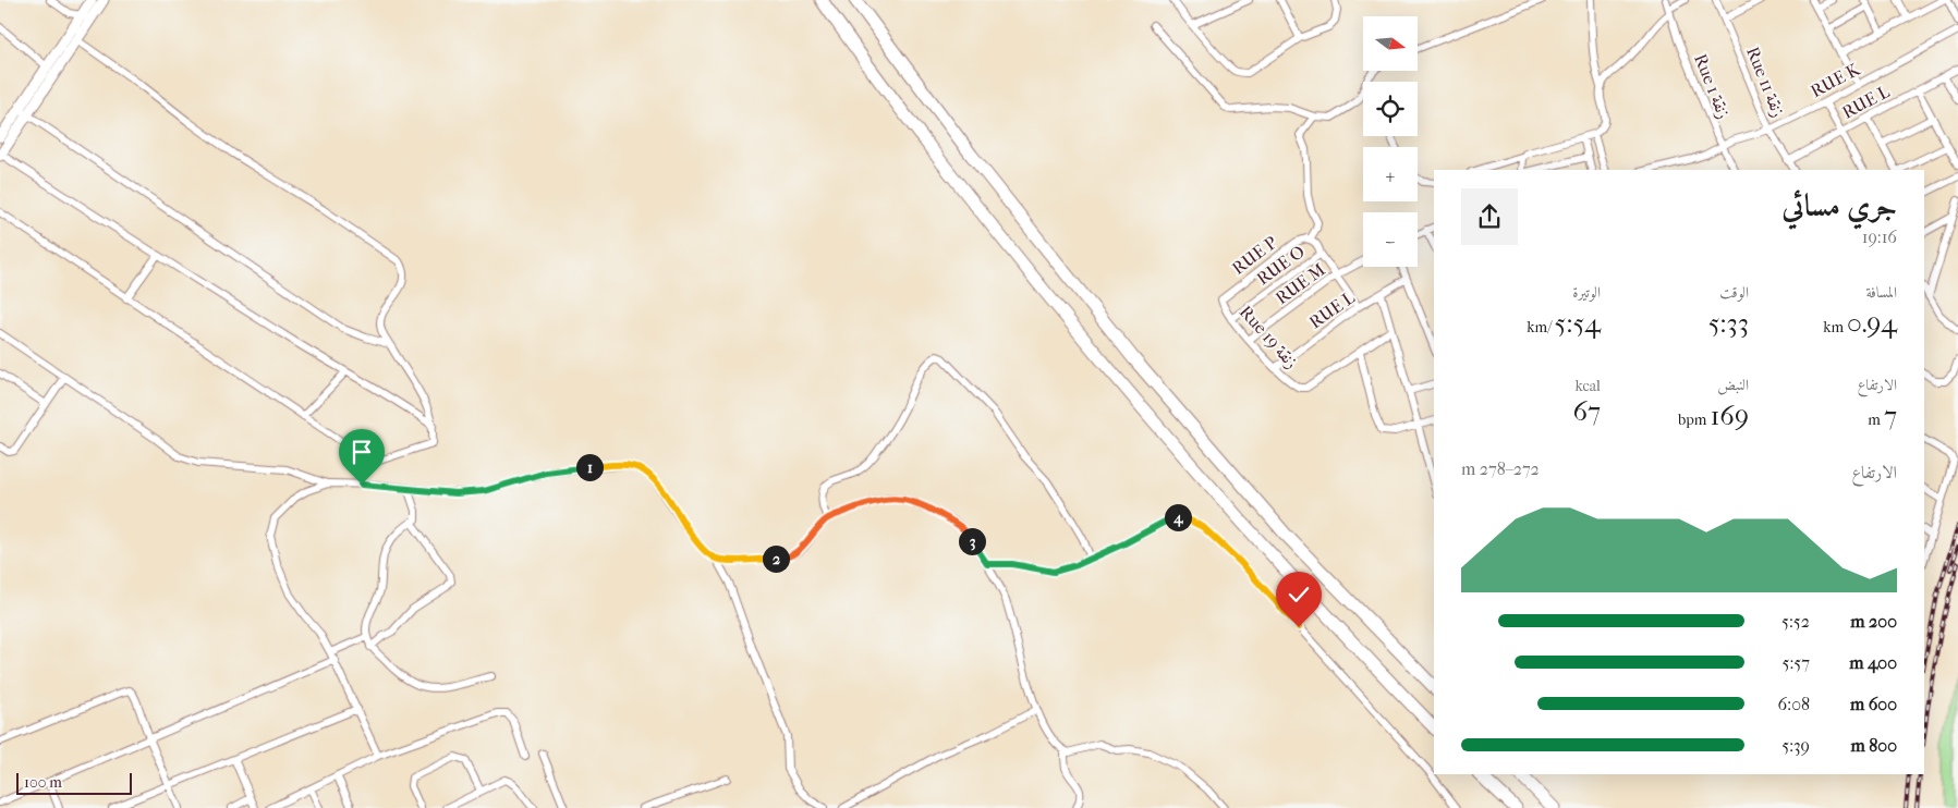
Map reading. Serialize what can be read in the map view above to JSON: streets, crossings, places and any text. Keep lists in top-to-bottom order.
{
  "streets": {
    "street": [
      "RUE K",
      "Rue 11 زنقة",
      "Rue 1 زنقة",
      "RUE L",
      "RUE P",
      "RUE O",
      "RUE M",
      "Rue 19 زنقة"
    ]
  },
  "crossings": [
    ["RUE K", "Rue 11 زنقة"],
    ["RUE K", "Rue 1 زنقة"],
    ["Rue 11 زنقة", "RUE L"],
    ["RUE L", "Rue 19 زنقة"],
    ["RUE P", "Rue 19 زنقة"],
    ["RUE O", "Rue 19 زنقة"],
    ["RUE M", "Rue 19 زنقة"]
  ],
  "scale_bar": "100 m",
  "north": "right",
  "page": {
    "map_buttons": ["+", "−"],
    "heading": ["جري مسائي", "19:16"],
    "stats": [
      ["المسافة", "0.94 km"],
      ["الوقت", "5:33"],
      ["الوتيرة", "5:54 /km"],
      ["الارتفاع", "7 m"],
      ["النبض", "169 bpm"],
      ["kcal", "67"]
    ],
    "chart": ["الارتفاع", "272–278 m"],
    "pins": [
      "1",
      "4",
      "3",
      "2"
    ],
    "list": [
      {
        "name": "200 m",
        "note": "5:52"
      },
      {
        "name": "400 m",
        "note": "5:57"
      },
      {
        "name": "600 m",
        "note": "6:08"
      },
      {
        "name": "800 m",
        "note": "5:39"
      }
    ],
    "scale": "100 m"
  }
}
